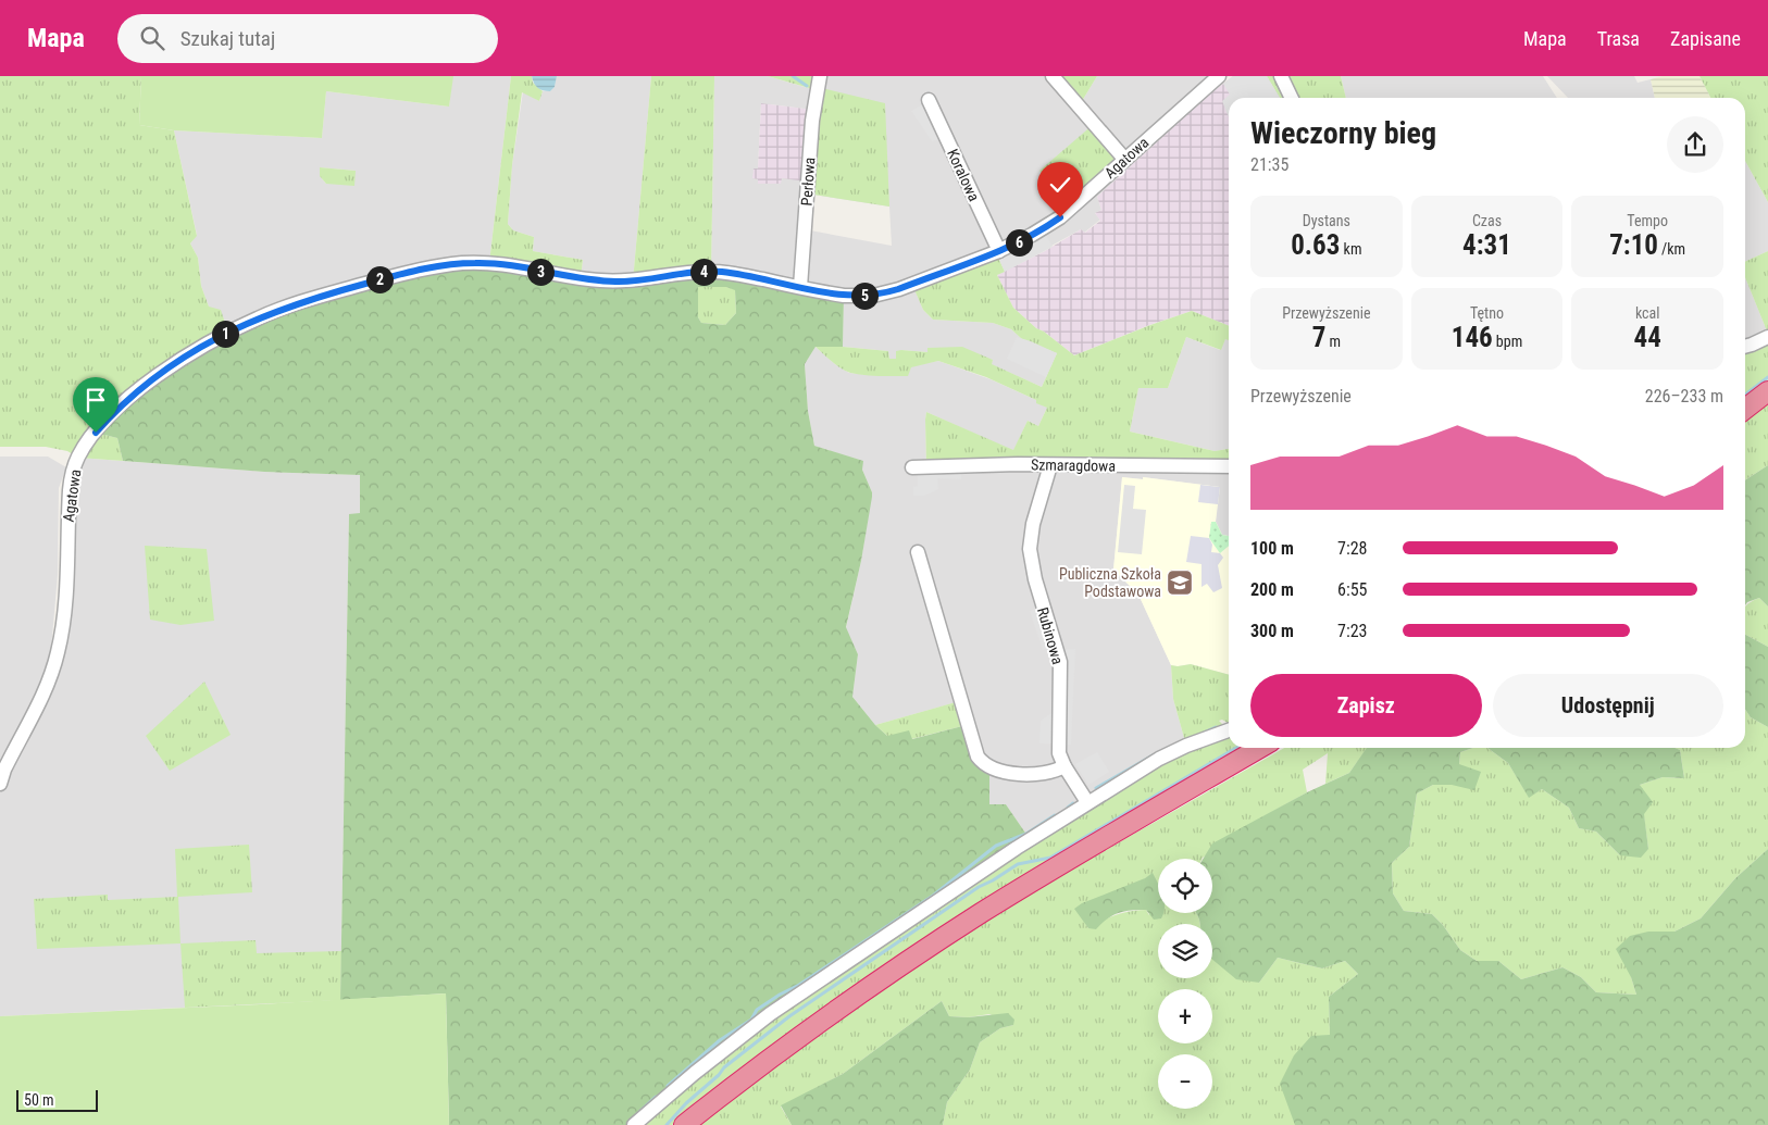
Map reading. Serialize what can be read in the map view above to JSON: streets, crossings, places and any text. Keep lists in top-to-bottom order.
{
  "streets": {
    "street": [
      "Agatowa",
      "Koralowa",
      "Perłowa",
      "Szmaragdowa",
      "Rubinowa"
    ]
  },
  "crossings": [
    ["Agatowa", "Koralowa"],
    ["Agatowa", "Perłowa"],
    ["Szmaragdowa", "Rubinowa"]
  ],
  "places": {
    "school or university": ["Publiczna Szkoła Podstawowa"]
  },
  "scale_bar": "50 m",
  "page": {
    "header": "Mapa",
    "search": "Szukaj tutaj",
    "nav": ["Mapa", "Trasa", "Zapisane"],
    "heading": ["Wieczorny bieg", "21:35"],
    "stats": [
      ["Dystans", "0.63 km"],
      ["Czas", "4:31"],
      ["Tempo", "7:10 /km"],
      ["Przewyższenie", "7 m"],
      ["Tętno", "146 bpm"],
      ["kcal", "44"]
    ],
    "pins": [
      "6",
      "3",
      "4",
      "2",
      "5",
      "1"
    ],
    "chart": ["Przewyższenie", "226–233 m"],
    "list": [
      {
        "name": "100 m",
        "note": "7:28"
      },
      {
        "name": "200 m",
        "note": "6:55"
      },
      {
        "name": "300 m",
        "note": "7:23"
      }
    ],
    "buttons": ["Zapisz", "Udostępnij"],
    "map_buttons": ["+", "−"],
    "scale": "50 m"
  }
}
